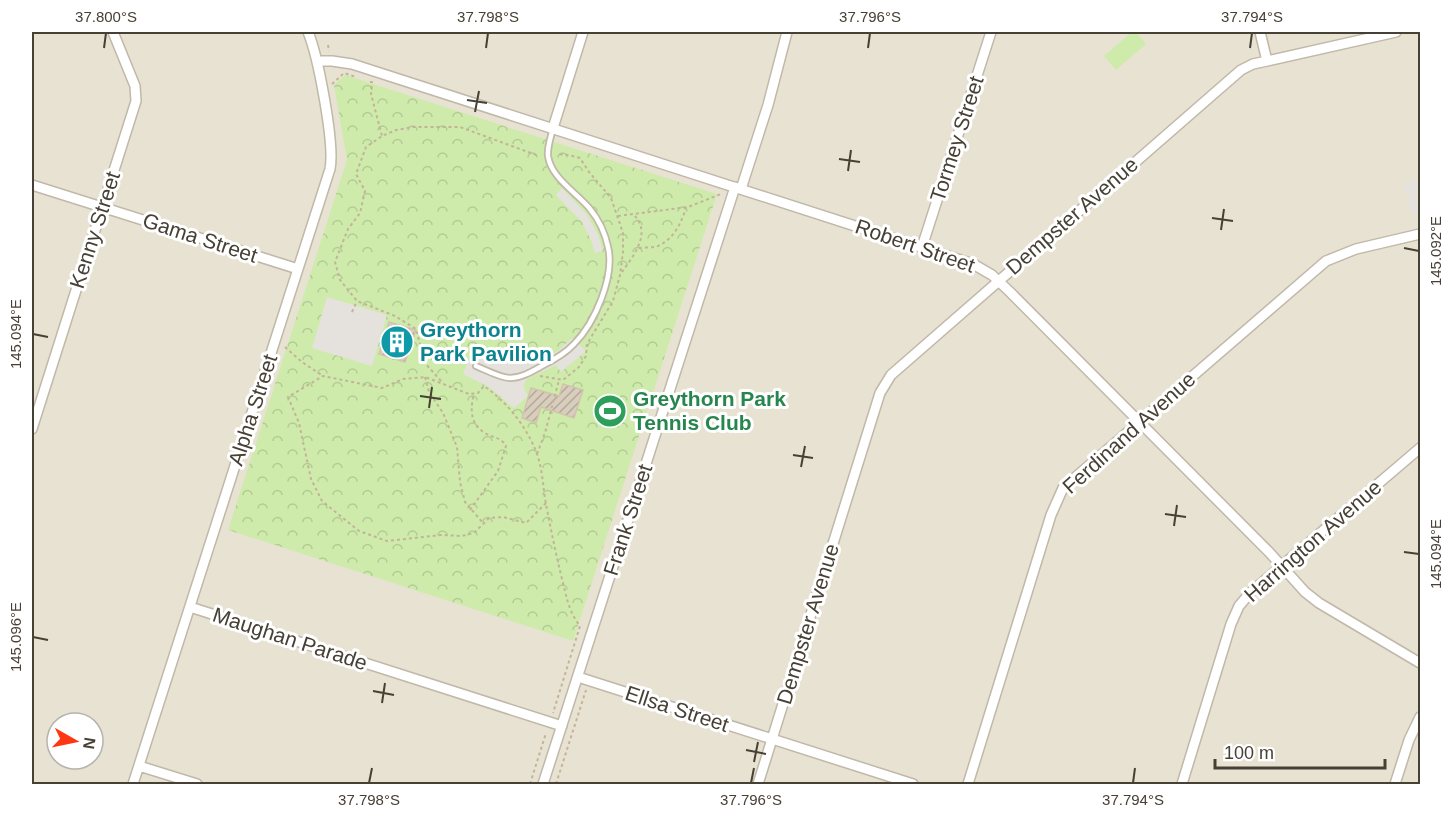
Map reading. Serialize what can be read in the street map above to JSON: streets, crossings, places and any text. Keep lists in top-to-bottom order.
{
  "streets": {
    "street": [
      "Tormey Street",
      "Dempster Avenue",
      "Kenny Street",
      "Gama Street",
      "Robert Street",
      "Alpha Street",
      "Ferdinand Avenue",
      "Frank Street",
      "Harrington Avenue",
      "Maughan Parade",
      "Ellsa Street"
    ]
  },
  "crossings": [
    ["Tormey Street", "Robert Street"],
    ["Dempster Avenue", "Robert Street"],
    ["Dempster Avenue", "Ellsa Street"],
    ["Kenny Street", "Gama Street"],
    ["Gama Street", "Alpha Street"],
    ["Robert Street", "Alpha Street"],
    ["Robert Street", "Ferdinand Avenue"],
    ["Robert Street", "Frank Street"],
    ["Robert Street", "Harrington Avenue"],
    ["Alpha Street", "Maughan Parade"],
    ["Frank Street", "Maughan Parade"],
    ["Frank Street", "Ellsa Street"]
  ],
  "places": {
    "building": ["Greythorn Park Pavilion"],
    "sports": ["Greythorn Park Tennis Club"]
  },
  "scale_bar": "100 m",
  "north": "right",
  "coordinates": [
    "37.800°S",
    "37.798°S",
    "37.796°S",
    "37.794°S",
    "145.092°E",
    "145.094°E",
    "145.096°E"
  ]
}
